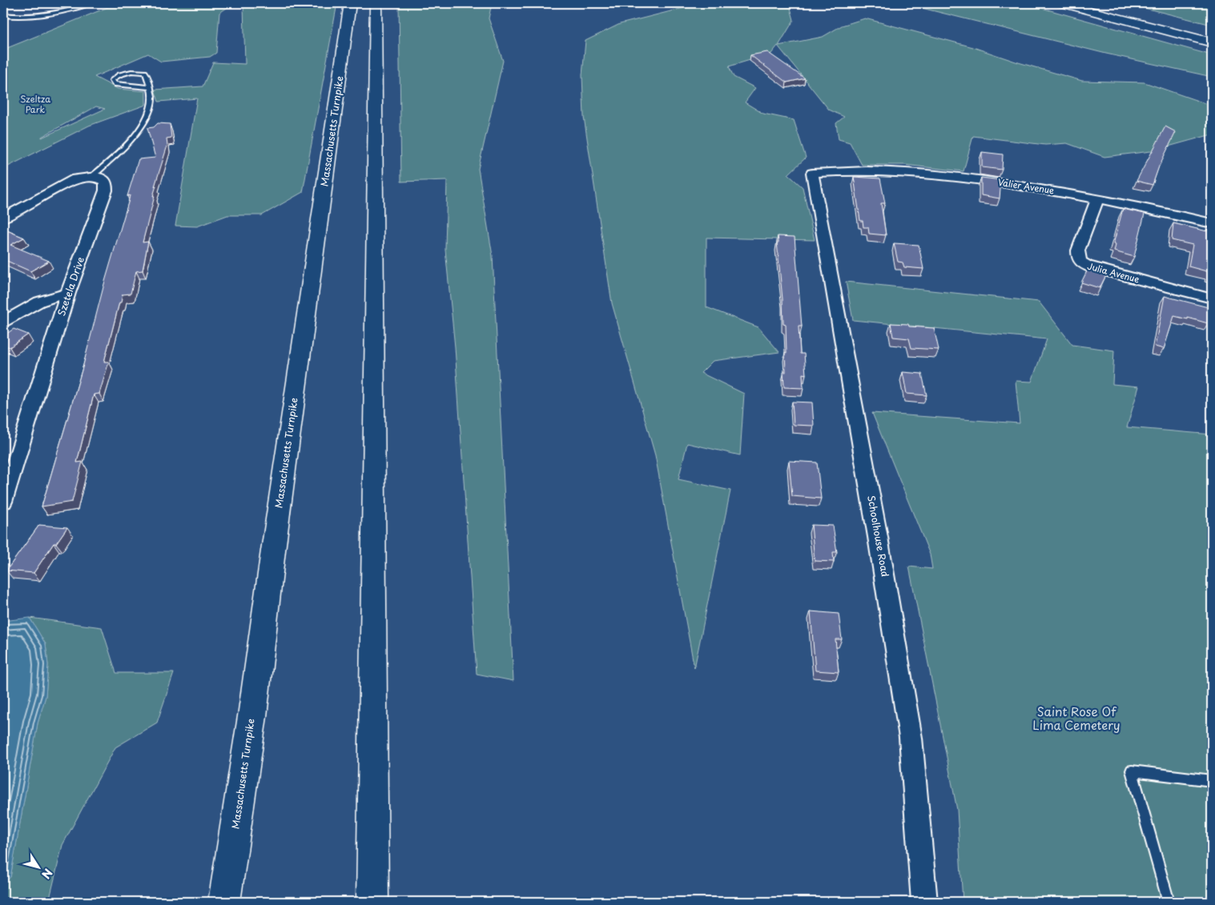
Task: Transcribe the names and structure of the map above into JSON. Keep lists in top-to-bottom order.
{
  "streets": {
    "highway": ["Massachusetts Turnpike"],
    "street": [
      "Valier Avenue",
      "Julia Avenue",
      "Szetela Drive",
      "Schoolhouse Road"
    ]
  },
  "crossings": [
    ["Valier Avenue", "Julia Avenue"],
    ["Valier Avenue", "Schoolhouse Road"]
  ],
  "parks": ["Szeltza Park", "Saint Rose Of Lima Cemetery"],
  "north": "bottom right"
}
